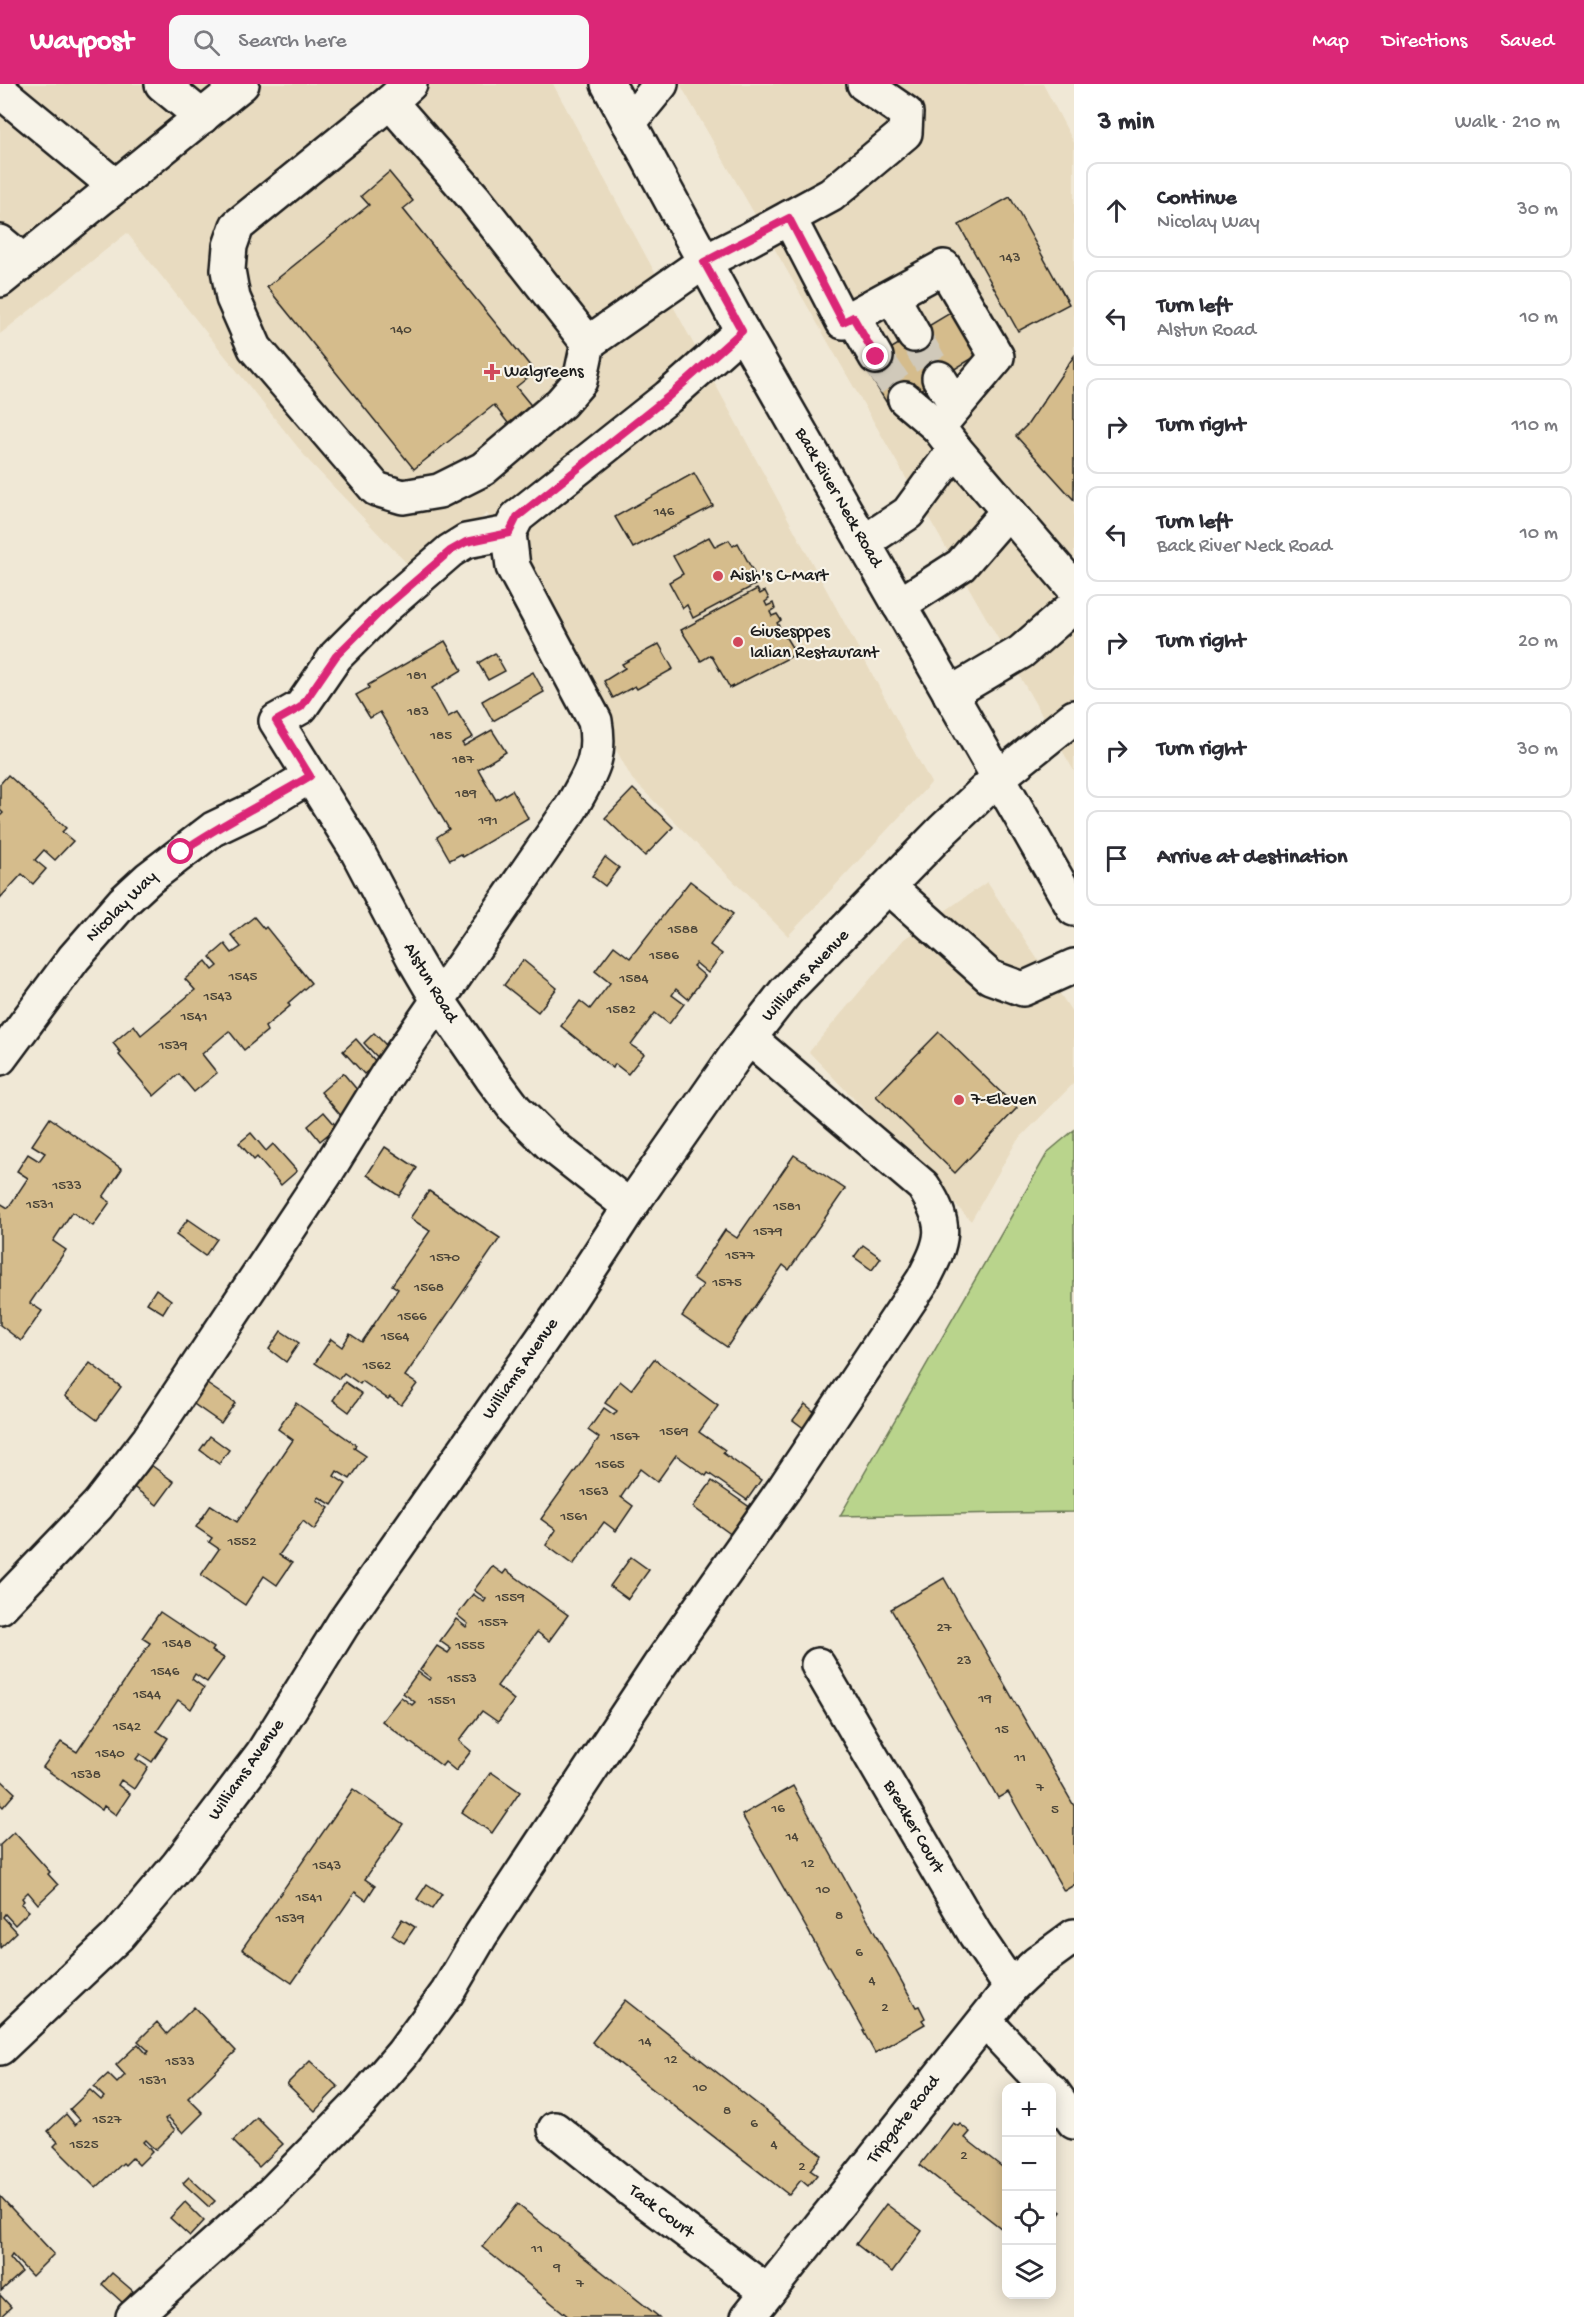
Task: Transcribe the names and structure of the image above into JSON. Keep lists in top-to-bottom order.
{
  "streets": {
    "street": [
      "Back River Neck Road",
      "Nicolay Way",
      "Williams Avenue",
      "Alstun Road",
      "Breaker Court",
      "Tripgate Road",
      "Tack Court"
    ]
  },
  "crossings": [
    ["Back River Neck Road", "Williams Avenue"],
    ["Nicolay Way", "Alstun Road"],
    ["Williams Avenue", "Alstun Road"],
    ["Breaker Court", "Tripgate Road"],
    ["Tripgate Road", "Tack Court"]
  ],
  "places": {
    "health": ["Walgreens"],
    "other": ["Aish's C-Mart", "Giusesppes Ialian Restaurant", "7-Eleven"]
  },
  "house_numbers": [
    "143",
    "140",
    "146",
    "181",
    "183",
    "185",
    "187",
    "189",
    "191",
    "1588",
    "1586",
    "1545",
    "1584",
    "1543",
    "1582",
    "1541",
    "1539",
    "1533",
    "1531",
    "1581",
    "1579",
    "1577",
    "1570",
    "1575",
    "1568",
    "1566",
    "1564",
    "1562",
    "1569",
    "1567",
    "1565",
    "1563",
    "1561",
    "1552",
    "1559",
    "1557",
    "27",
    "1548",
    "1555",
    "23",
    "1546",
    "1553",
    "1544",
    "19",
    "1551",
    "1542",
    "15",
    "1540",
    "11",
    "1538",
    "7",
    "16",
    "5",
    "14",
    "12",
    "1543",
    "10",
    "1541",
    "8",
    "1539",
    "6",
    "4",
    "2",
    "14",
    "12",
    "1533",
    "1531",
    "10",
    "8",
    "1527",
    "6",
    "1525",
    "4",
    "2",
    "2",
    "11",
    "9",
    "7"
  ],
  "page": {
    "header": "Waypost",
    "search": "Search here",
    "nav": ["Map", "Directions", "Saved"],
    "heading": ["3 min", "Walk · 210 m"],
    "list": [
      ["Continue", "Nicolay Way", "30 m"],
      ["Turn left", "Alstun Road", "10 m"],
      ["Turn right", "110 m"],
      ["Turn left", "Back River Neck Road", "10 m"],
      ["Turn right", "20 m"],
      ["Turn right", "30 m"],
      "Arrive at destination"
    ],
    "map_buttons": ["+", "−"]
  }
}
